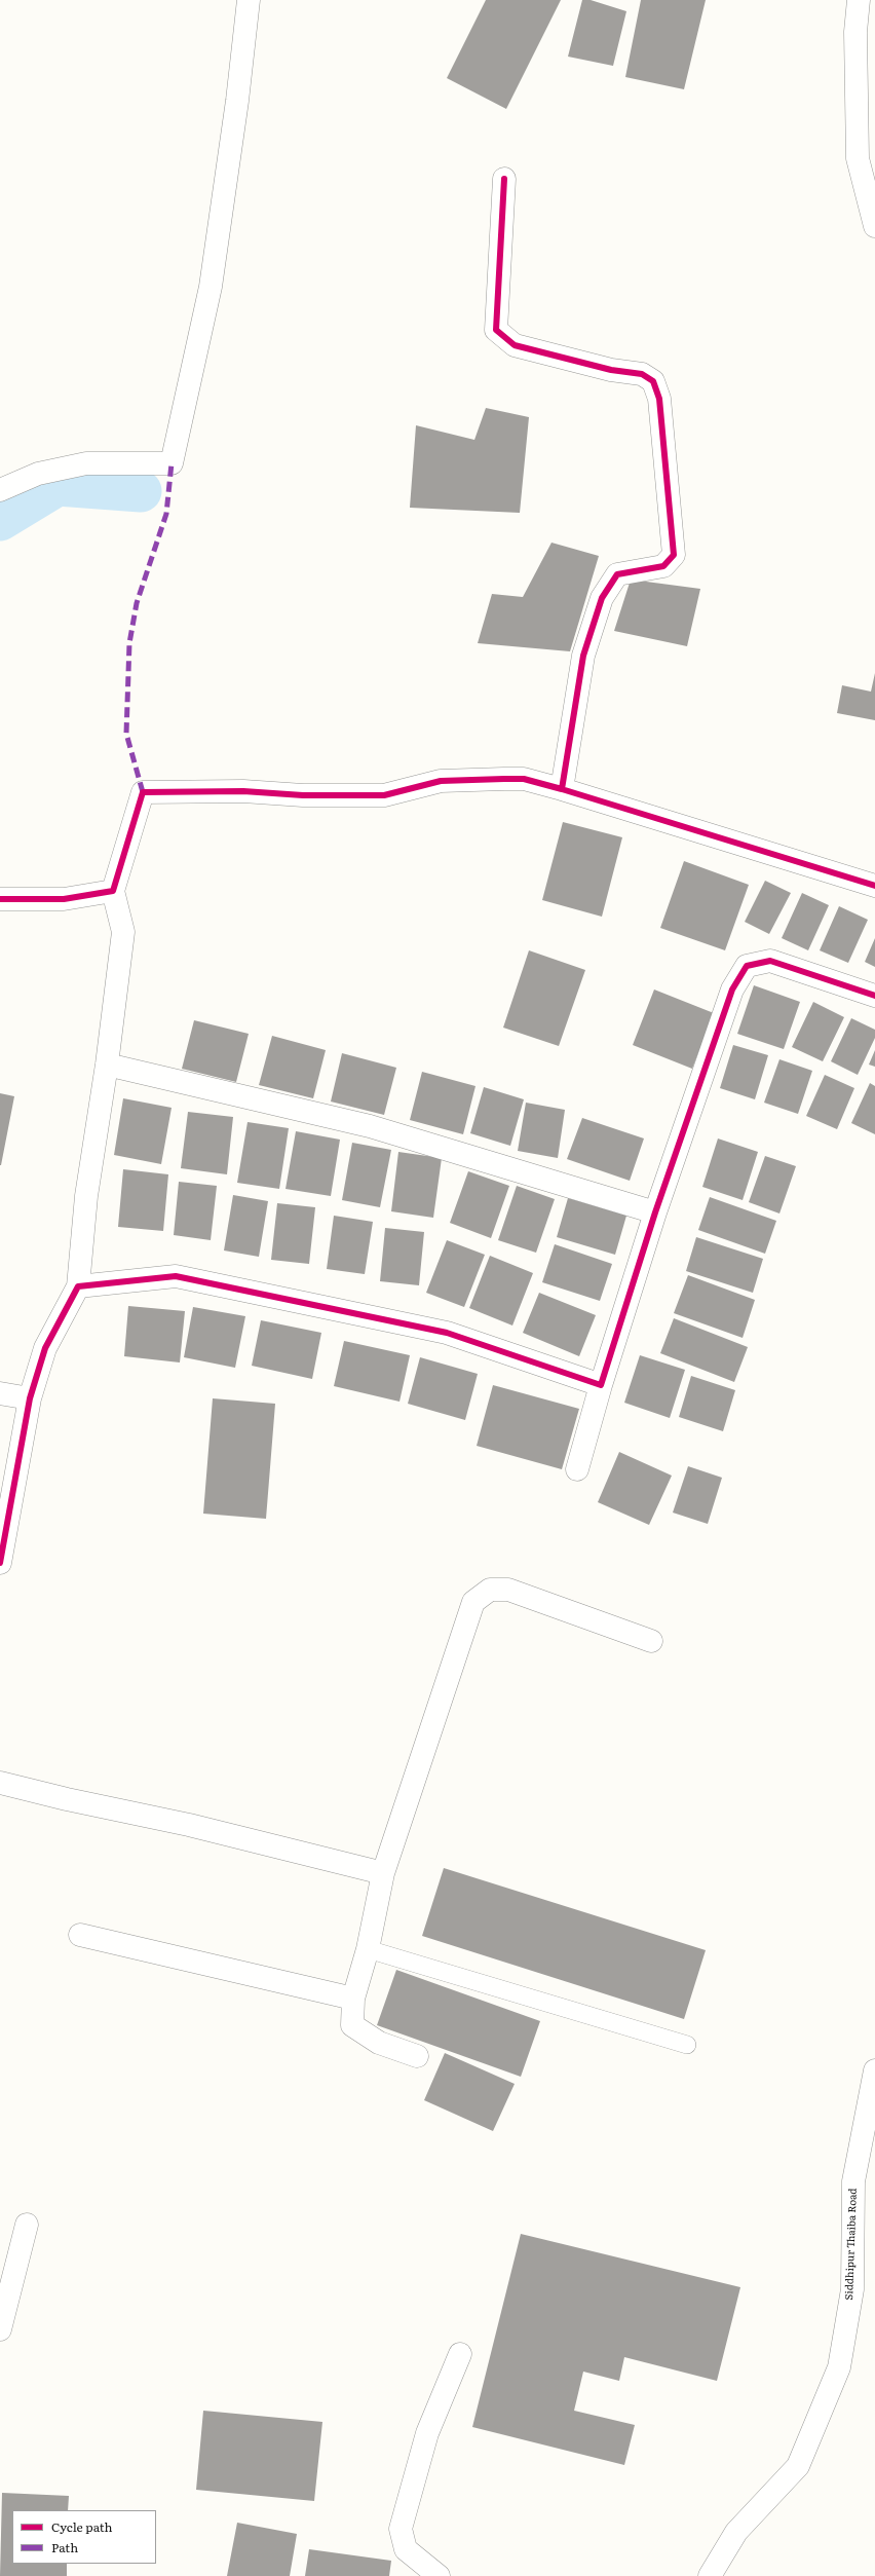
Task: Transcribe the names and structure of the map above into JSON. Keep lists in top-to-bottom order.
{
  "streets": {
    "street": ["Siddhipur Thaiba Road"]
  },
  "legend": ["Cycle path", "Path"]
}
